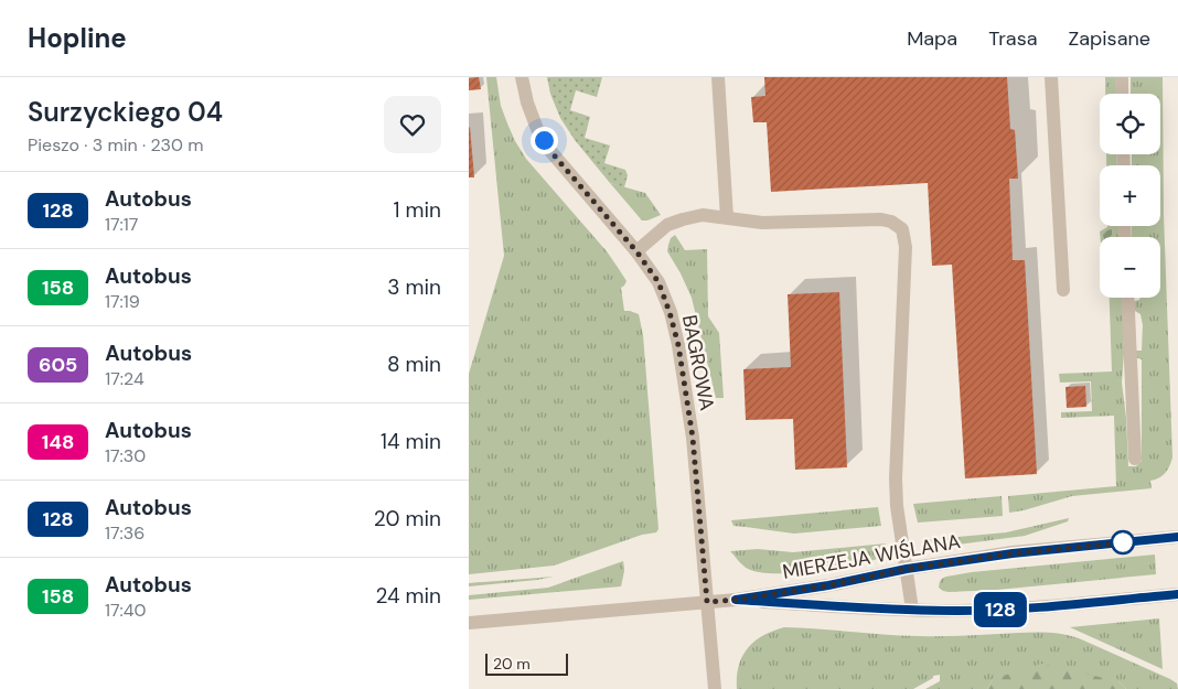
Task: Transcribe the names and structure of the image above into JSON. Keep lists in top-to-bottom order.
{
  "streets": {
    "street": ["BAGROWA", "MIERZEJA WIŚLANA"]
  },
  "crossings": [
    ["BAGROWA", "MIERZEJA WIŚLANA"]
  ],
  "lines": ["bus line 128"],
  "scale_bar": "20 m",
  "page": {
    "header": "Hopline",
    "nav": ["Mapa", "Trasa", "Zapisane"],
    "heading": ["Surzyckiego 04", "Pieszo · 3 min · 230 m"],
    "on_map": "128",
    "map_buttons": ["+", "−"],
    "list": [
      {
        "mark": "128",
        "name": "Autobus",
        "note": "17:17",
        "value": "1 min"
      },
      {
        "mark": "158",
        "name": "Autobus",
        "note": "17:19",
        "value": "3 min"
      },
      {
        "mark": "605",
        "name": "Autobus",
        "note": "17:24",
        "value": "8 min"
      },
      {
        "mark": "148",
        "name": "Autobus",
        "note": "17:30",
        "value": "14 min"
      },
      {
        "mark": "128",
        "name": "Autobus",
        "note": "17:36",
        "value": "20 min"
      },
      {
        "mark": "158",
        "name": "Autobus",
        "note": "17:40",
        "value": "24 min"
      }
    ],
    "scale": "20 m"
  }
}
